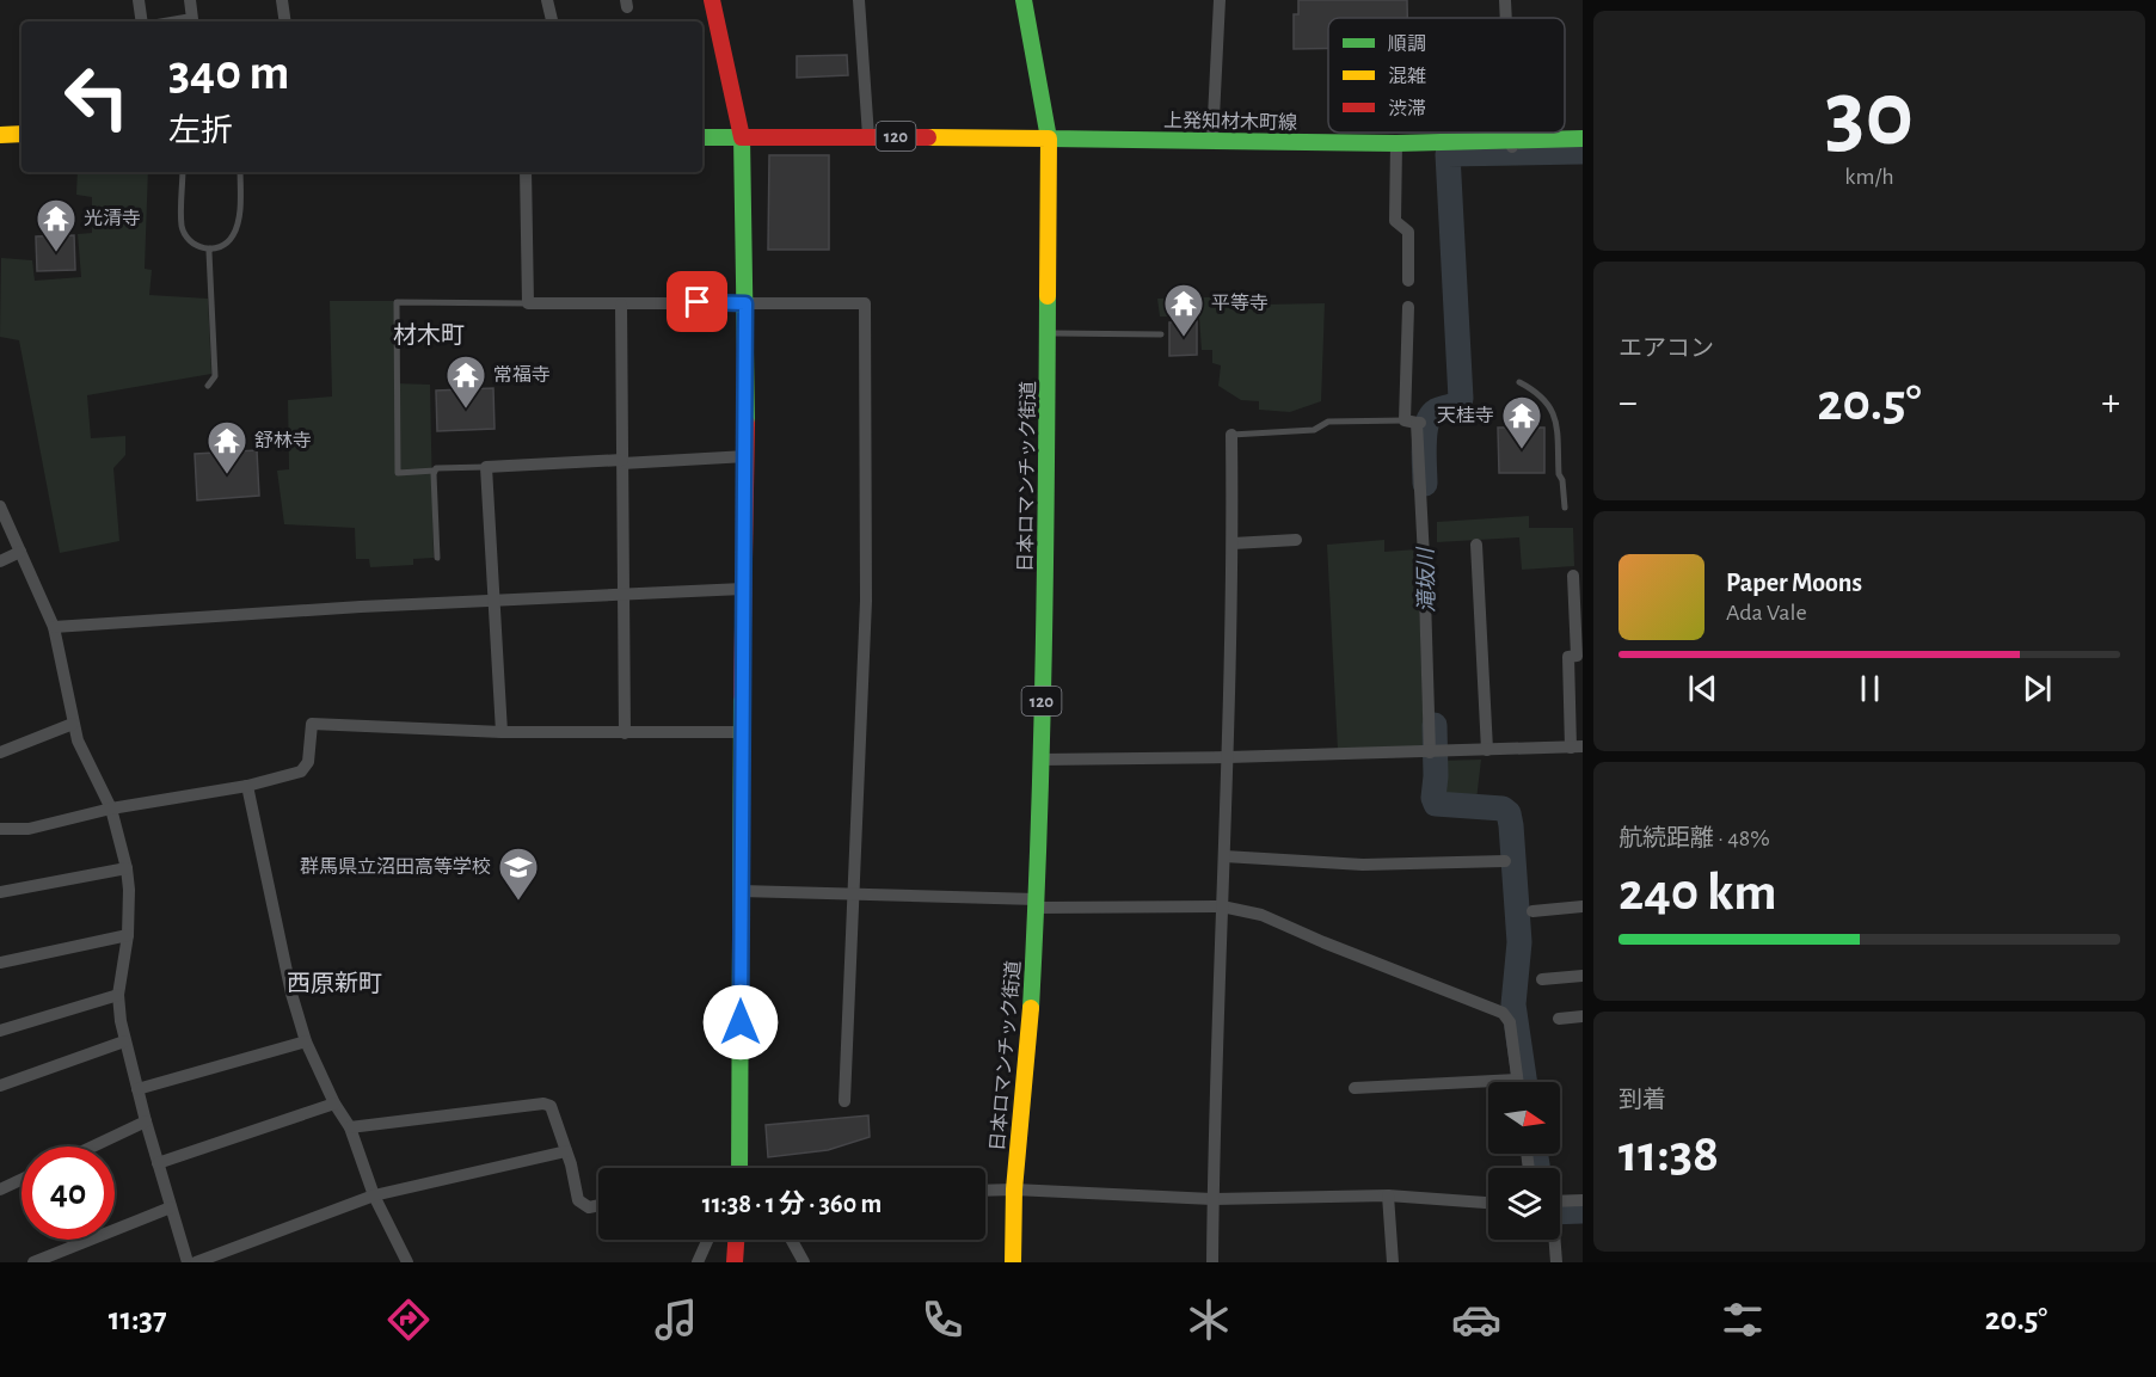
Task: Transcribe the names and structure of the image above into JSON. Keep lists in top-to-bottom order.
{
  "streets": {
    "main road": ["上発知材木町線", "120", "日本ロマンチック街道"]
  },
  "crossings": [
    ["上発知材木町線", "120"],
    ["上発知材木町線", "日本ロマンチック街道"],
    ["120", "日本ロマンチック街道"]
  ],
  "districts": ["材木町", "西原新町"],
  "water": ["滝坂川"],
  "places": {
    "temple": [
      "光清寺",
      "平等寺",
      "常福寺",
      "天桂寺",
      "舒林寺"
    ],
    "school or university": ["群馬県立沼田高等学校"]
  },
  "legend": ["順調", "混雑", "渋滞"],
  "north": "right",
  "page": {
    "tile": [
      ["30", "km/h"],
      "エアコン",
      ["航続距離 · 48%", "240 km"],
      ["到着", "11:38"]
    ],
    "turn": ["340 m", "左折"],
    "heat": ["−", "20.5°", "+"],
    "song": ["Paper Moons", "Ada Vale"],
    "limit": "40",
    "trip": "11:38 · 1 分 · 360 m",
    "tabs": ["11:37", "20.5°"]
  }
}
